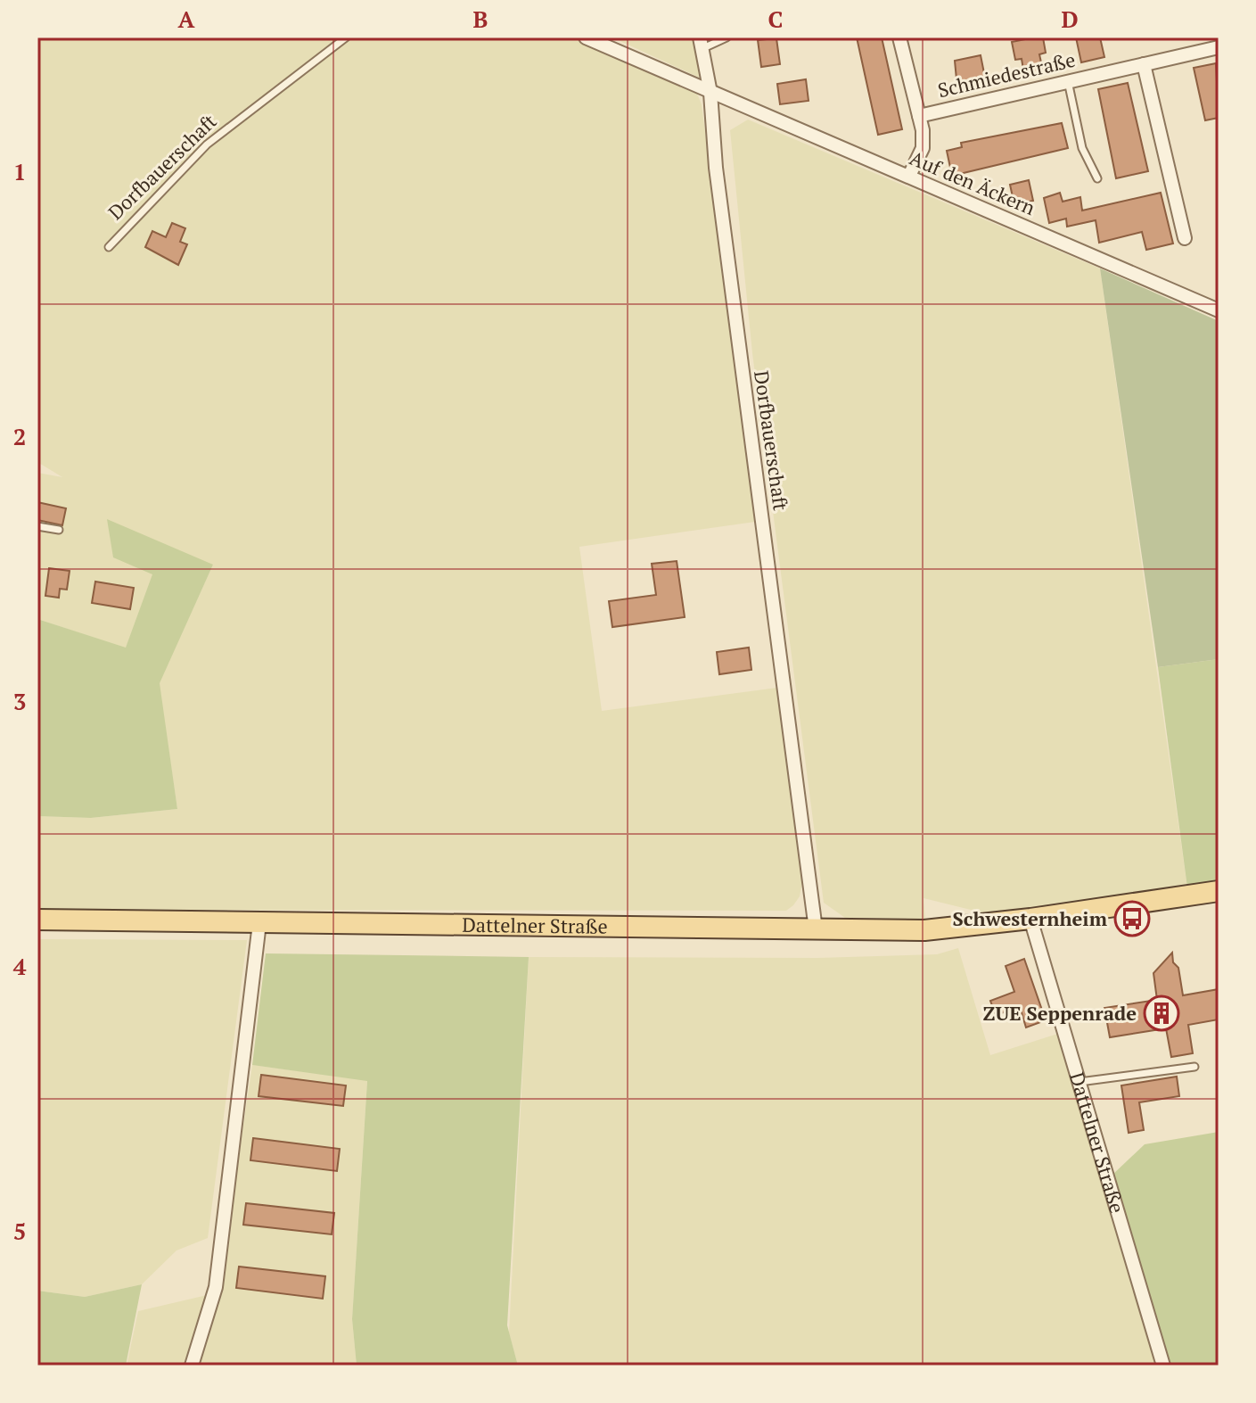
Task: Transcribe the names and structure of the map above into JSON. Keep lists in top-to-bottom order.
{
  "streets": {
    "main road": ["Dattelner Straße"],
    "street": ["Schmiedestraße", "Dorfbauerschaft", "Auf den Äckern"]
  },
  "crossings": [
    ["Dorfbauerschaft", "Auf den Äckern"],
    ["Dorfbauerschaft", "Dattelner Straße"]
  ],
  "places": {
    "bus stop": ["Schwesternheim"],
    "building": ["ZUE Seppenrade"]
  },
  "grid": {
    "columns": [
      "A",
      "B",
      "C",
      "D"
    ],
    "rows": [
      "1",
      "2",
      "3",
      "4",
      "5"
    ]
  }
}
